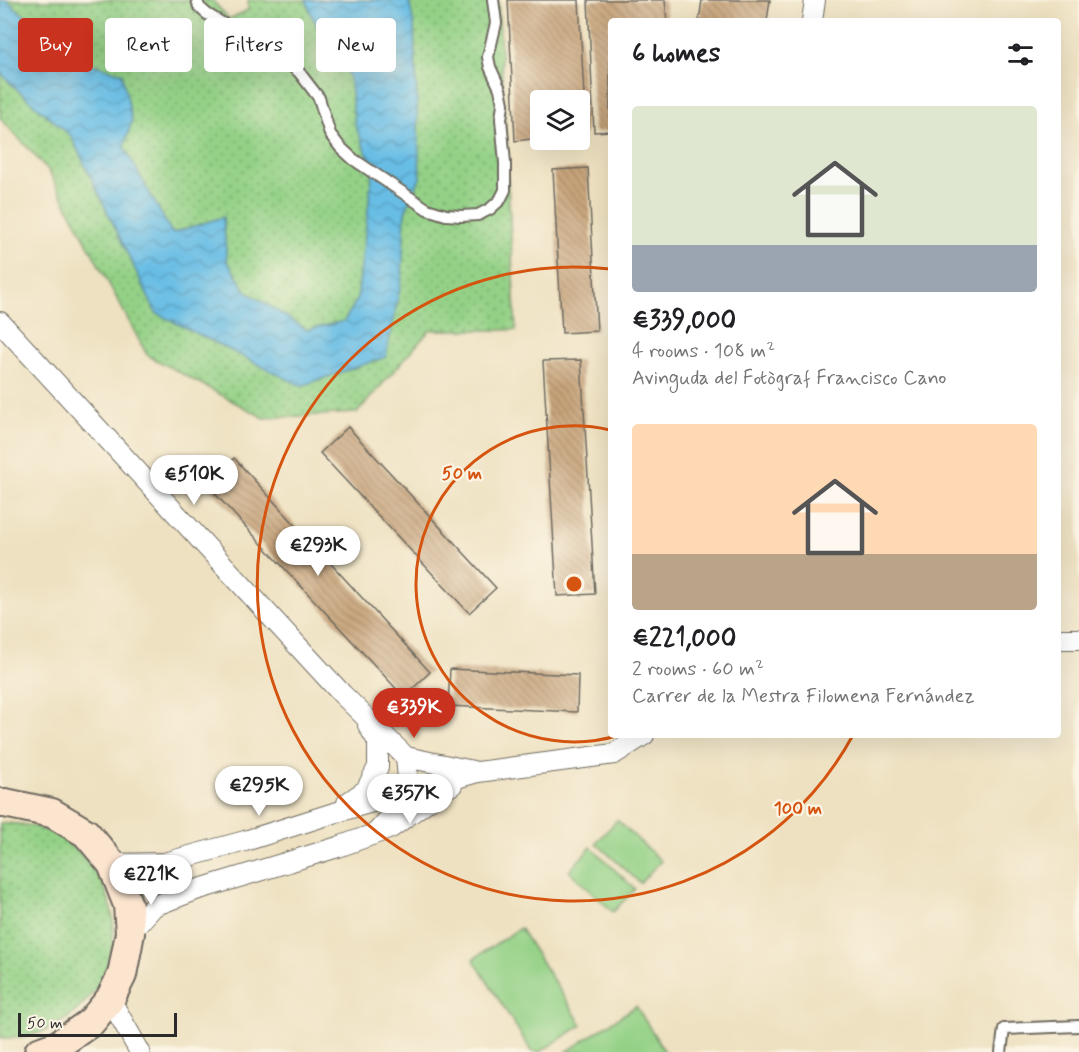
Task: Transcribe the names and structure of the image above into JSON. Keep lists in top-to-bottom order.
{
  "scale_bar": "50 m",
  "page": {
    "chip": [
      "Buy",
      "Rent",
      "Filters",
      "New"
    ],
    "heading": "6 homes",
    "list": [
      {
        "name": "€339,000",
        "note": "4 rooms · 108 m² · Avinguda del Fotògraf Francisco Cano"
      },
      {
        "name": "€221,000",
        "note": "2 rooms · 60 m² · Carrer de la Mestra Filomena Fernández"
      }
    ],
    "price": [
      "€510K",
      "€293K",
      "€339K",
      "€295K",
      "€357K",
      "€221K"
    ],
    "scale": "50 m"
  },
  "rings": ["50 m", "100 m"]
}
